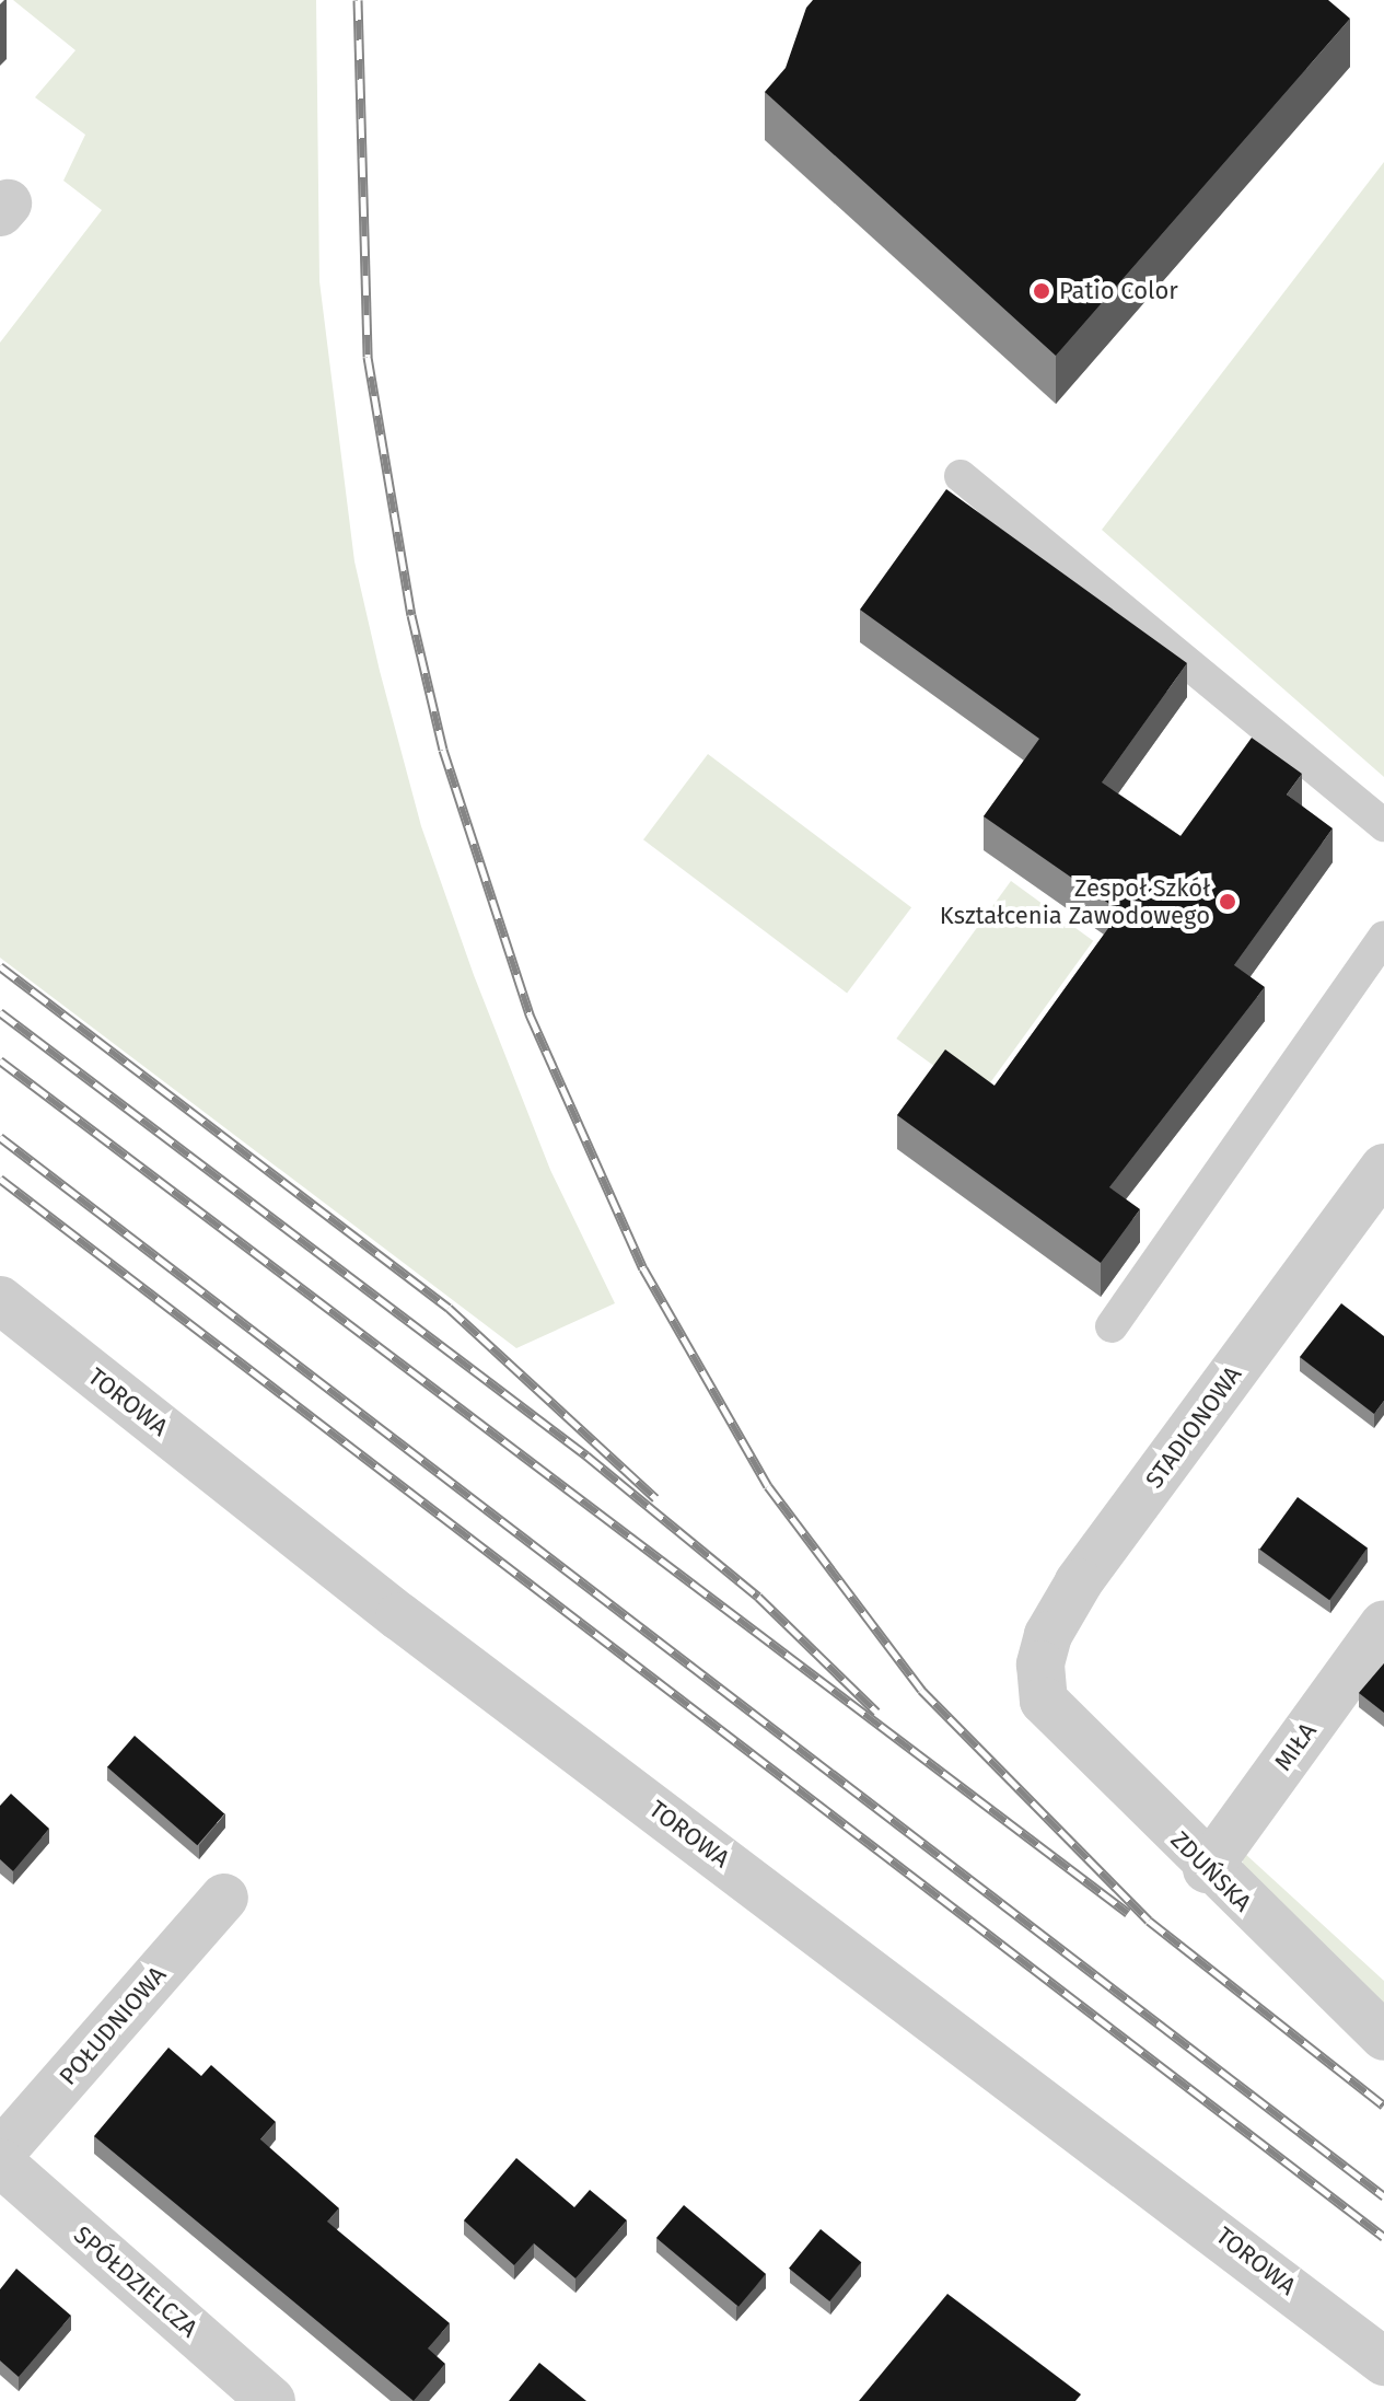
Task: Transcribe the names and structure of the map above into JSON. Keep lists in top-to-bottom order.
{
  "streets": {
    "street": [
      "TOROWA",
      "STADIONOWA",
      "MIŁA",
      "ZDUŃSKA",
      "POŁUDNIOWA",
      "SPÓŁDZIELCZA"
    ]
  },
  "crossings": [
    ["STADIONOWA", "ZDUŃSKA"],
    ["MIŁA", "ZDUŃSKA"]
  ],
  "places": ["Patio Color", "Zespoł Szkół Kształcenia Zawodowego"]
}
